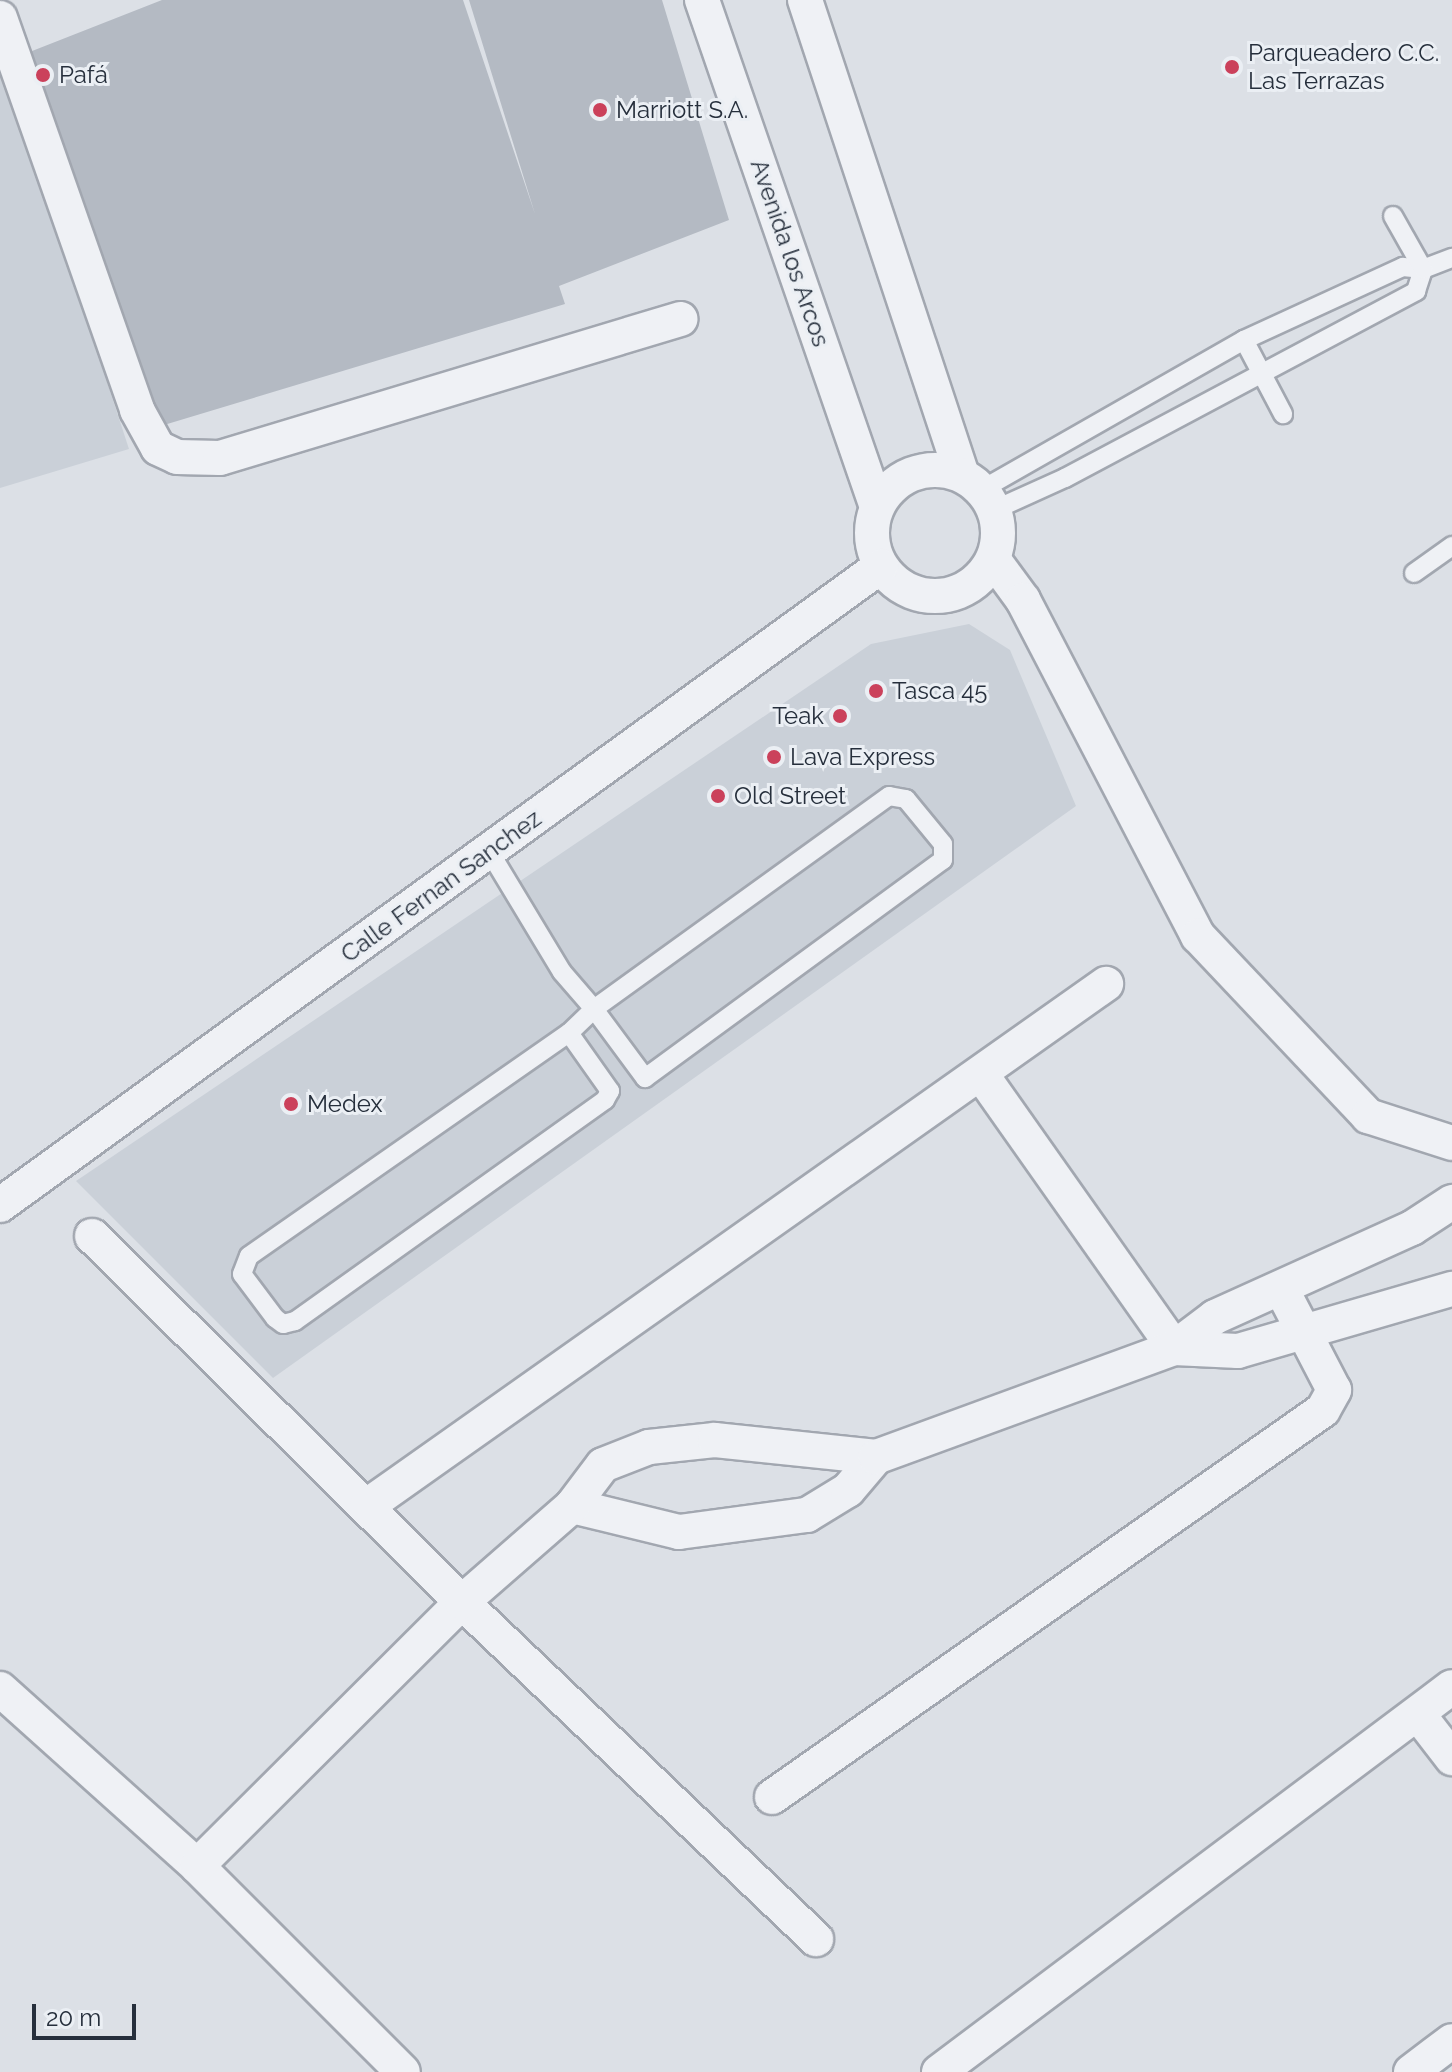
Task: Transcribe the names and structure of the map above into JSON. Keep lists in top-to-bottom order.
{
  "streets": {
    "street": ["Avenida los Arcos", "Calle Fernan Sanchez"]
  },
  "crossings": [
    ["Avenida los Arcos", "Calle Fernan Sanchez"]
  ],
  "places": [
    "Parqueadero C.C. Las Terrazas",
    "Pafá",
    "Marriott S.A.",
    "Tasca 45",
    "Teak",
    "Lava Express",
    "Old Street",
    "Medex"
  ],
  "scale_bar": "20 m"
}
